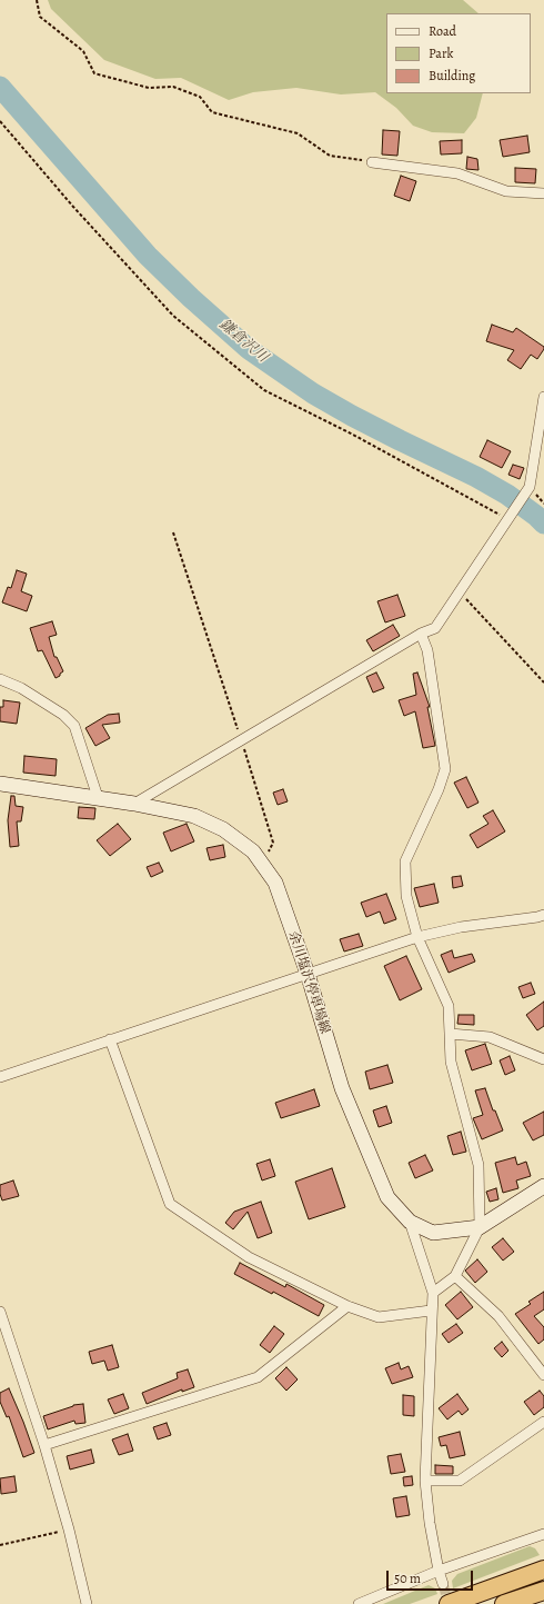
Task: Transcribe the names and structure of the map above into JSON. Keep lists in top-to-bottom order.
{
  "streets": {
    "main road": ["余川塩沢停車場線"]
  },
  "water": ["鎌倉沢川"],
  "legend": ["Road", "Park", "Building"],
  "scale_bar": "50 m"
}
